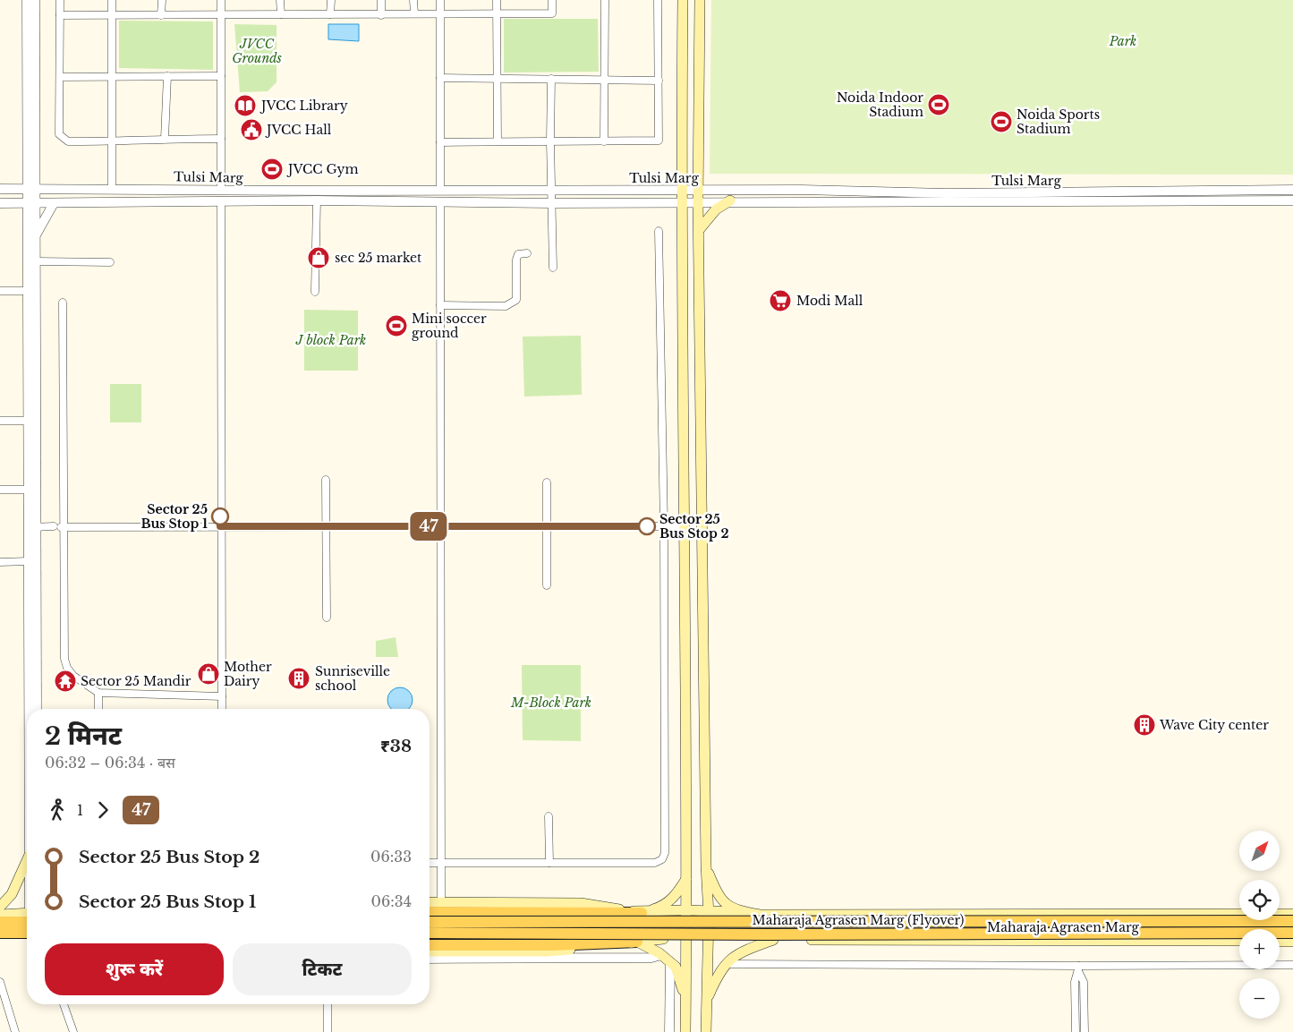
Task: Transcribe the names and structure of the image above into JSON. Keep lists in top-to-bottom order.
{
  "streets": {
    "main road": ["Maharaja Agrasen Marg (Flyover)", "Maharaja Agrasen Marg"],
    "street": ["Tulsi Marg"]
  },
  "parks": [
    "Park",
    "JVCC Grounds",
    "J block Park",
    "M-Block Park"
  ],
  "places": {
    "sports": [
      "Noida Indoor Stadium",
      "Noida Sports Stadium",
      "JVCC Gym",
      "Mini soccer ground"
    ],
    "library": ["JVCC Library"],
    "public building": ["JVCC Hall"],
    "shop": ["sec 25 market", "Mother Dairy"],
    "supermarket": ["Modi Mall"],
    "other": ["Sector 25 Bus Stop 1", "Sector 25 Bus Stop 2"],
    "building": ["Sunriseville school", "Wave City center"],
    "temple": ["Sector 25 Mandir"]
  },
  "lines": ["bus line 47"],
  "north": "top right",
  "page": {
    "on_map": "47",
    "heading": ["2 मिनट", "06:32 – 06:34 · बस", "₹38"],
    "legs": ["1", "47"],
    "map_buttons": ["+", "−"],
    "list": [
      {
        "name": "Sector 25 Bus Stop 2",
        "value": "06:33"
      },
      {
        "name": "Sector 25 Bus Stop 1",
        "value": "06:34"
      }
    ],
    "buttons": ["शुरू करें", "टिकट"]
  }
}
